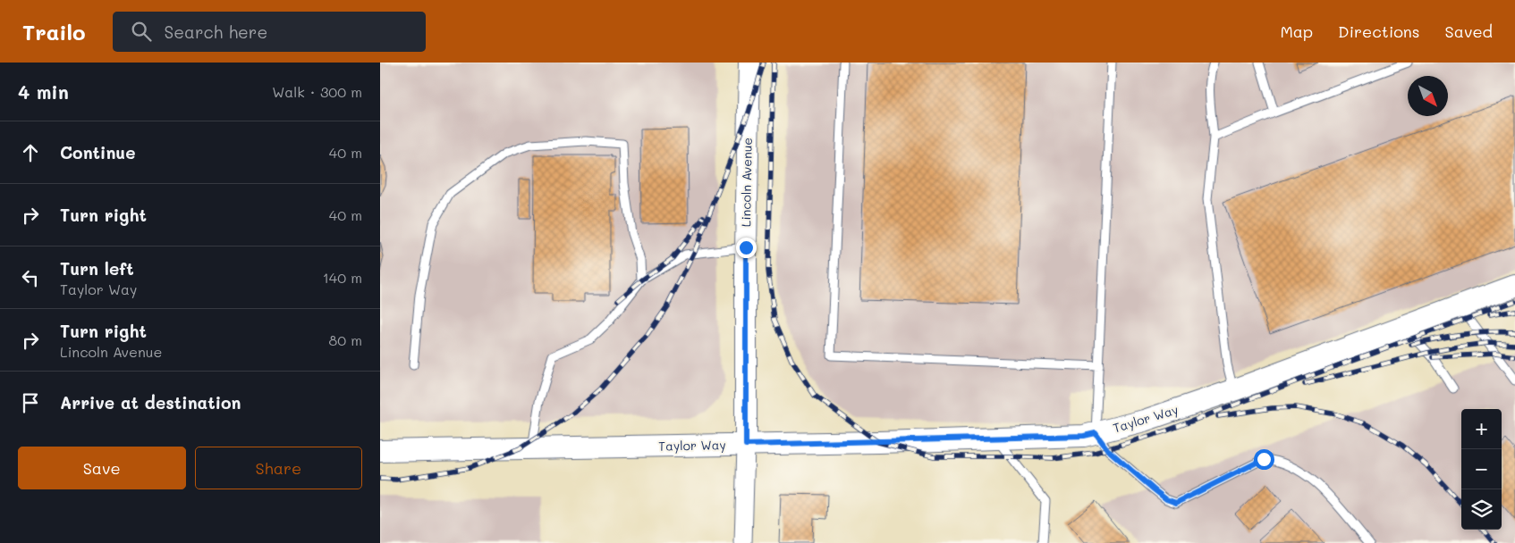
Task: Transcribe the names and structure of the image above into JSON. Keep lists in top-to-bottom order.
{
  "streets": {
    "street": ["Lincoln Avenue", "Taylor Way"]
  },
  "crossings": [
    ["Lincoln Avenue", "Taylor Way"]
  ],
  "north": "bottom right",
  "page": {
    "header": "Trailo",
    "search": "Search here",
    "nav": ["Map", "Directions", "Saved"],
    "heading": ["4 min", "Walk · 300 m"],
    "list": [
      ["Continue", "40 m"],
      ["Turn right", "40 m"],
      ["Turn left", "Taylor Way", "140 m"],
      ["Turn right", "Lincoln Avenue", "80 m"],
      "Arrive at destination"
    ],
    "map_buttons": ["+", "−"],
    "buttons": ["Save", "Share"]
  }
}
